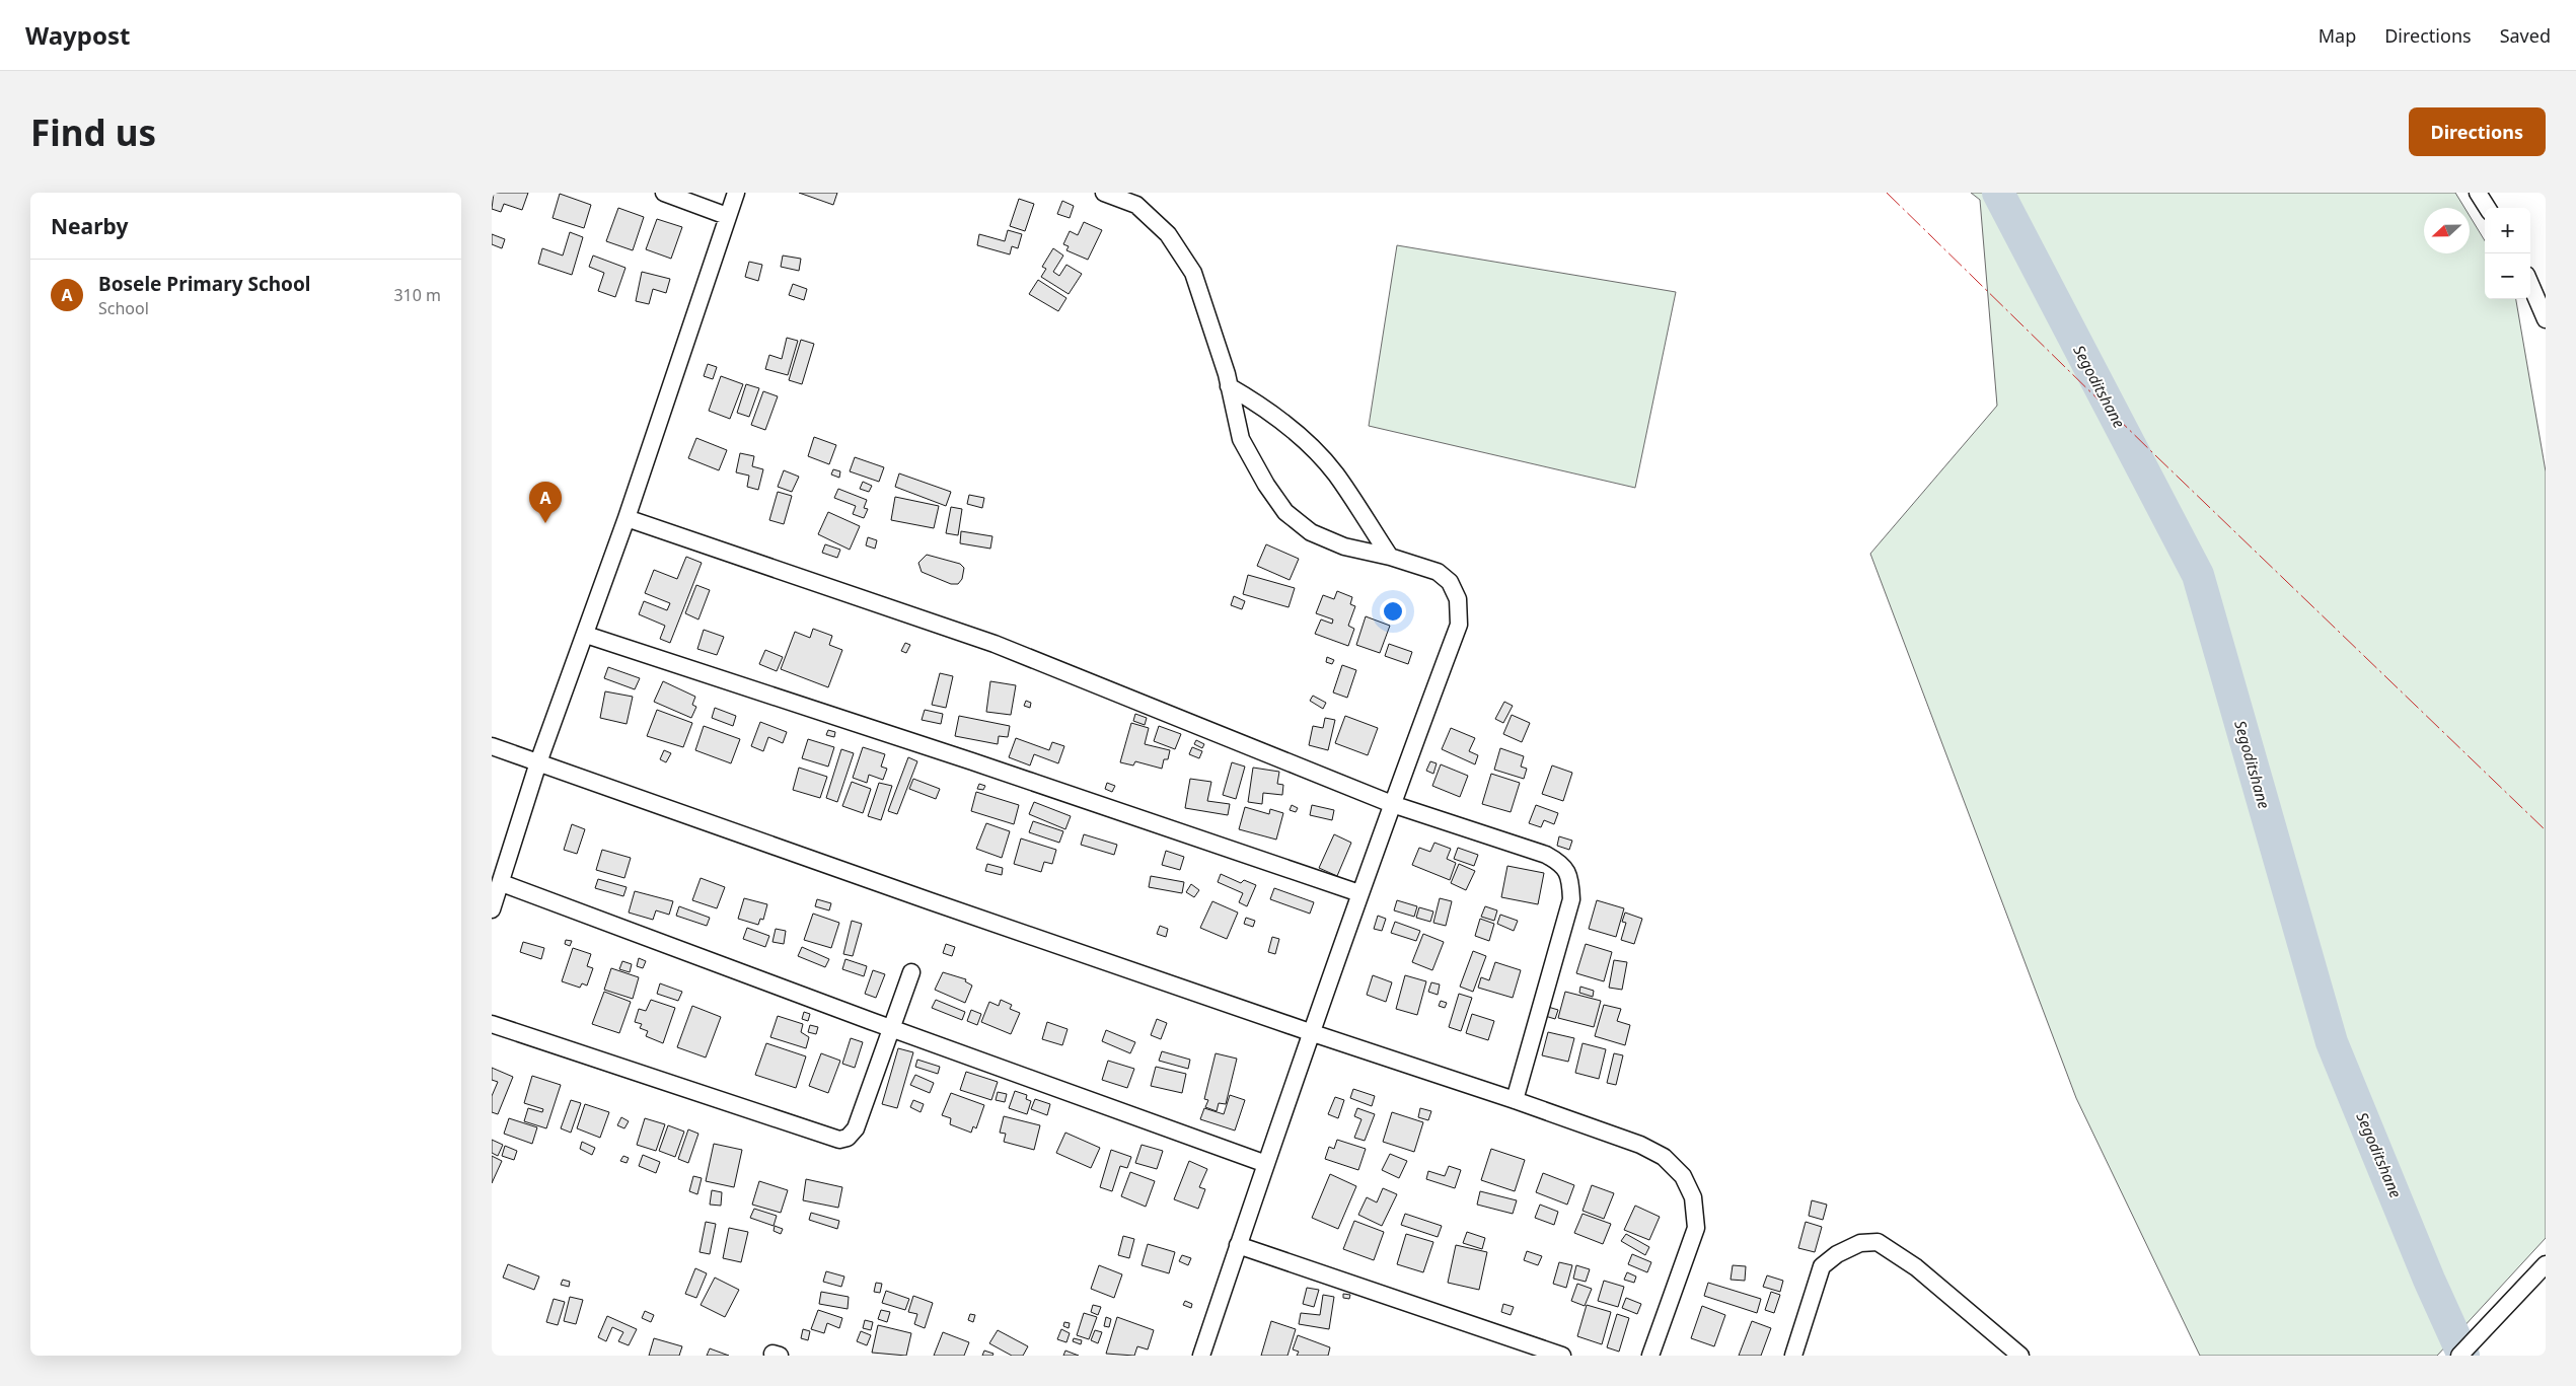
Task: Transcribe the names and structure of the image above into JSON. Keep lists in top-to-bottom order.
{
  "water": ["Segoditshane"],
  "north": "left",
  "page": {
    "header": "Waypost",
    "nav": ["Map", "Directions", "Saved"],
    "buttons": "Directions",
    "title": "Find us",
    "heading": "Nearby",
    "map_buttons": ["+", "−"],
    "list": [
      {
        "mark": "A",
        "name": "Bosele Primary School",
        "note": "School",
        "value": "310 m"
      }
    ],
    "pins": "A"
  }
}
